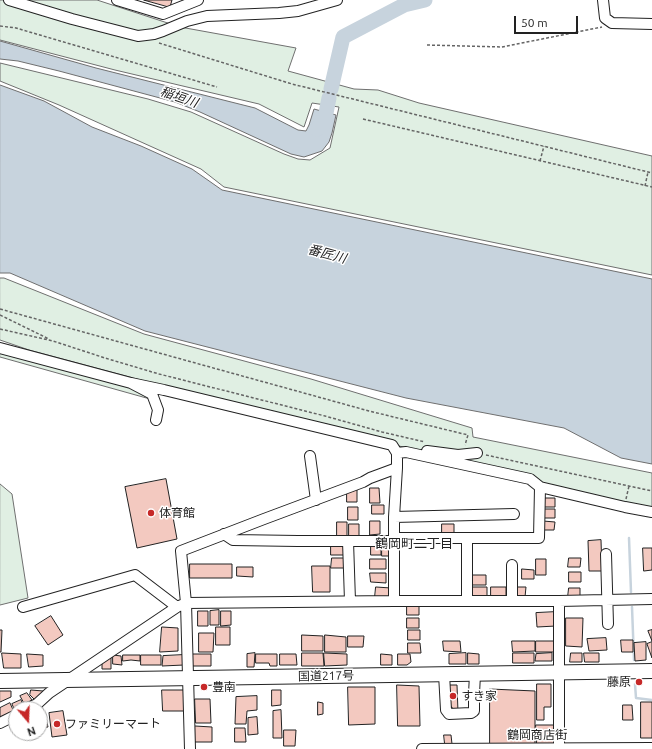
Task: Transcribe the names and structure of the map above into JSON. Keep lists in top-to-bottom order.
{
  "streets": {
    "highway": ["国道217号"],
    "street": ["鶴岡商店街"]
  },
  "districts": ["鶴岡町二丁目"],
  "water": ["稲垣川", "番匠川"],
  "places": [
    "体育館",
    "藤原",
    "豊南",
    "すき家",
    "ファミリーマート"
  ],
  "scale_bar": "50 m",
  "north": "bottom"
}
